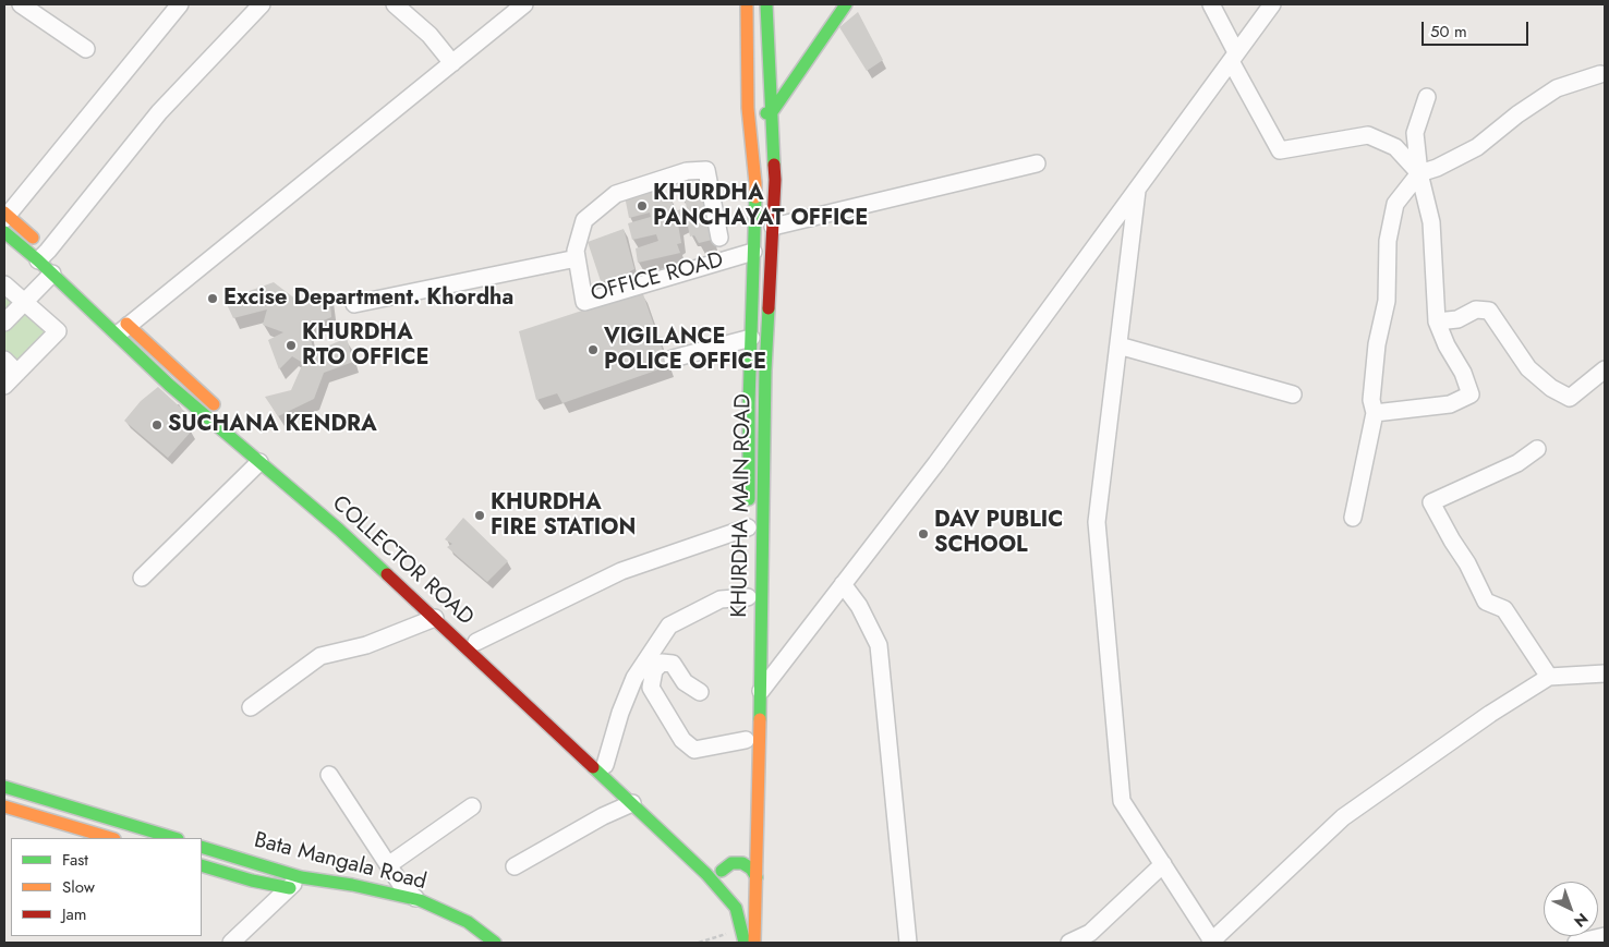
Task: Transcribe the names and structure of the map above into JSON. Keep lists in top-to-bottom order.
{
  "streets": {
    "main road": ["KHURDHA MAIN ROAD", "COLLECTOR ROAD", "Bata Mangala Road"],
    "street": ["OFFICE ROAD"]
  },
  "crossings": [
    ["OFFICE ROAD", "KHURDHA MAIN ROAD"],
    ["KHURDHA MAIN ROAD", "COLLECTOR ROAD"]
  ],
  "places": [
    "KHURDHA PANCHAYAT OFFICE",
    "Excise Department. Khordha",
    "KHURDHA RTO OFFICE",
    "VIGILANCE POLICE OFFICE",
    "SUCHANA KENDRA",
    "KHURDHA FIRE STATION",
    "DAV PUBLIC SCHOOL"
  ],
  "legend": ["Fast", "Slow", "Jam"],
  "scale_bar": "50 m",
  "north": "bottom right"
}
